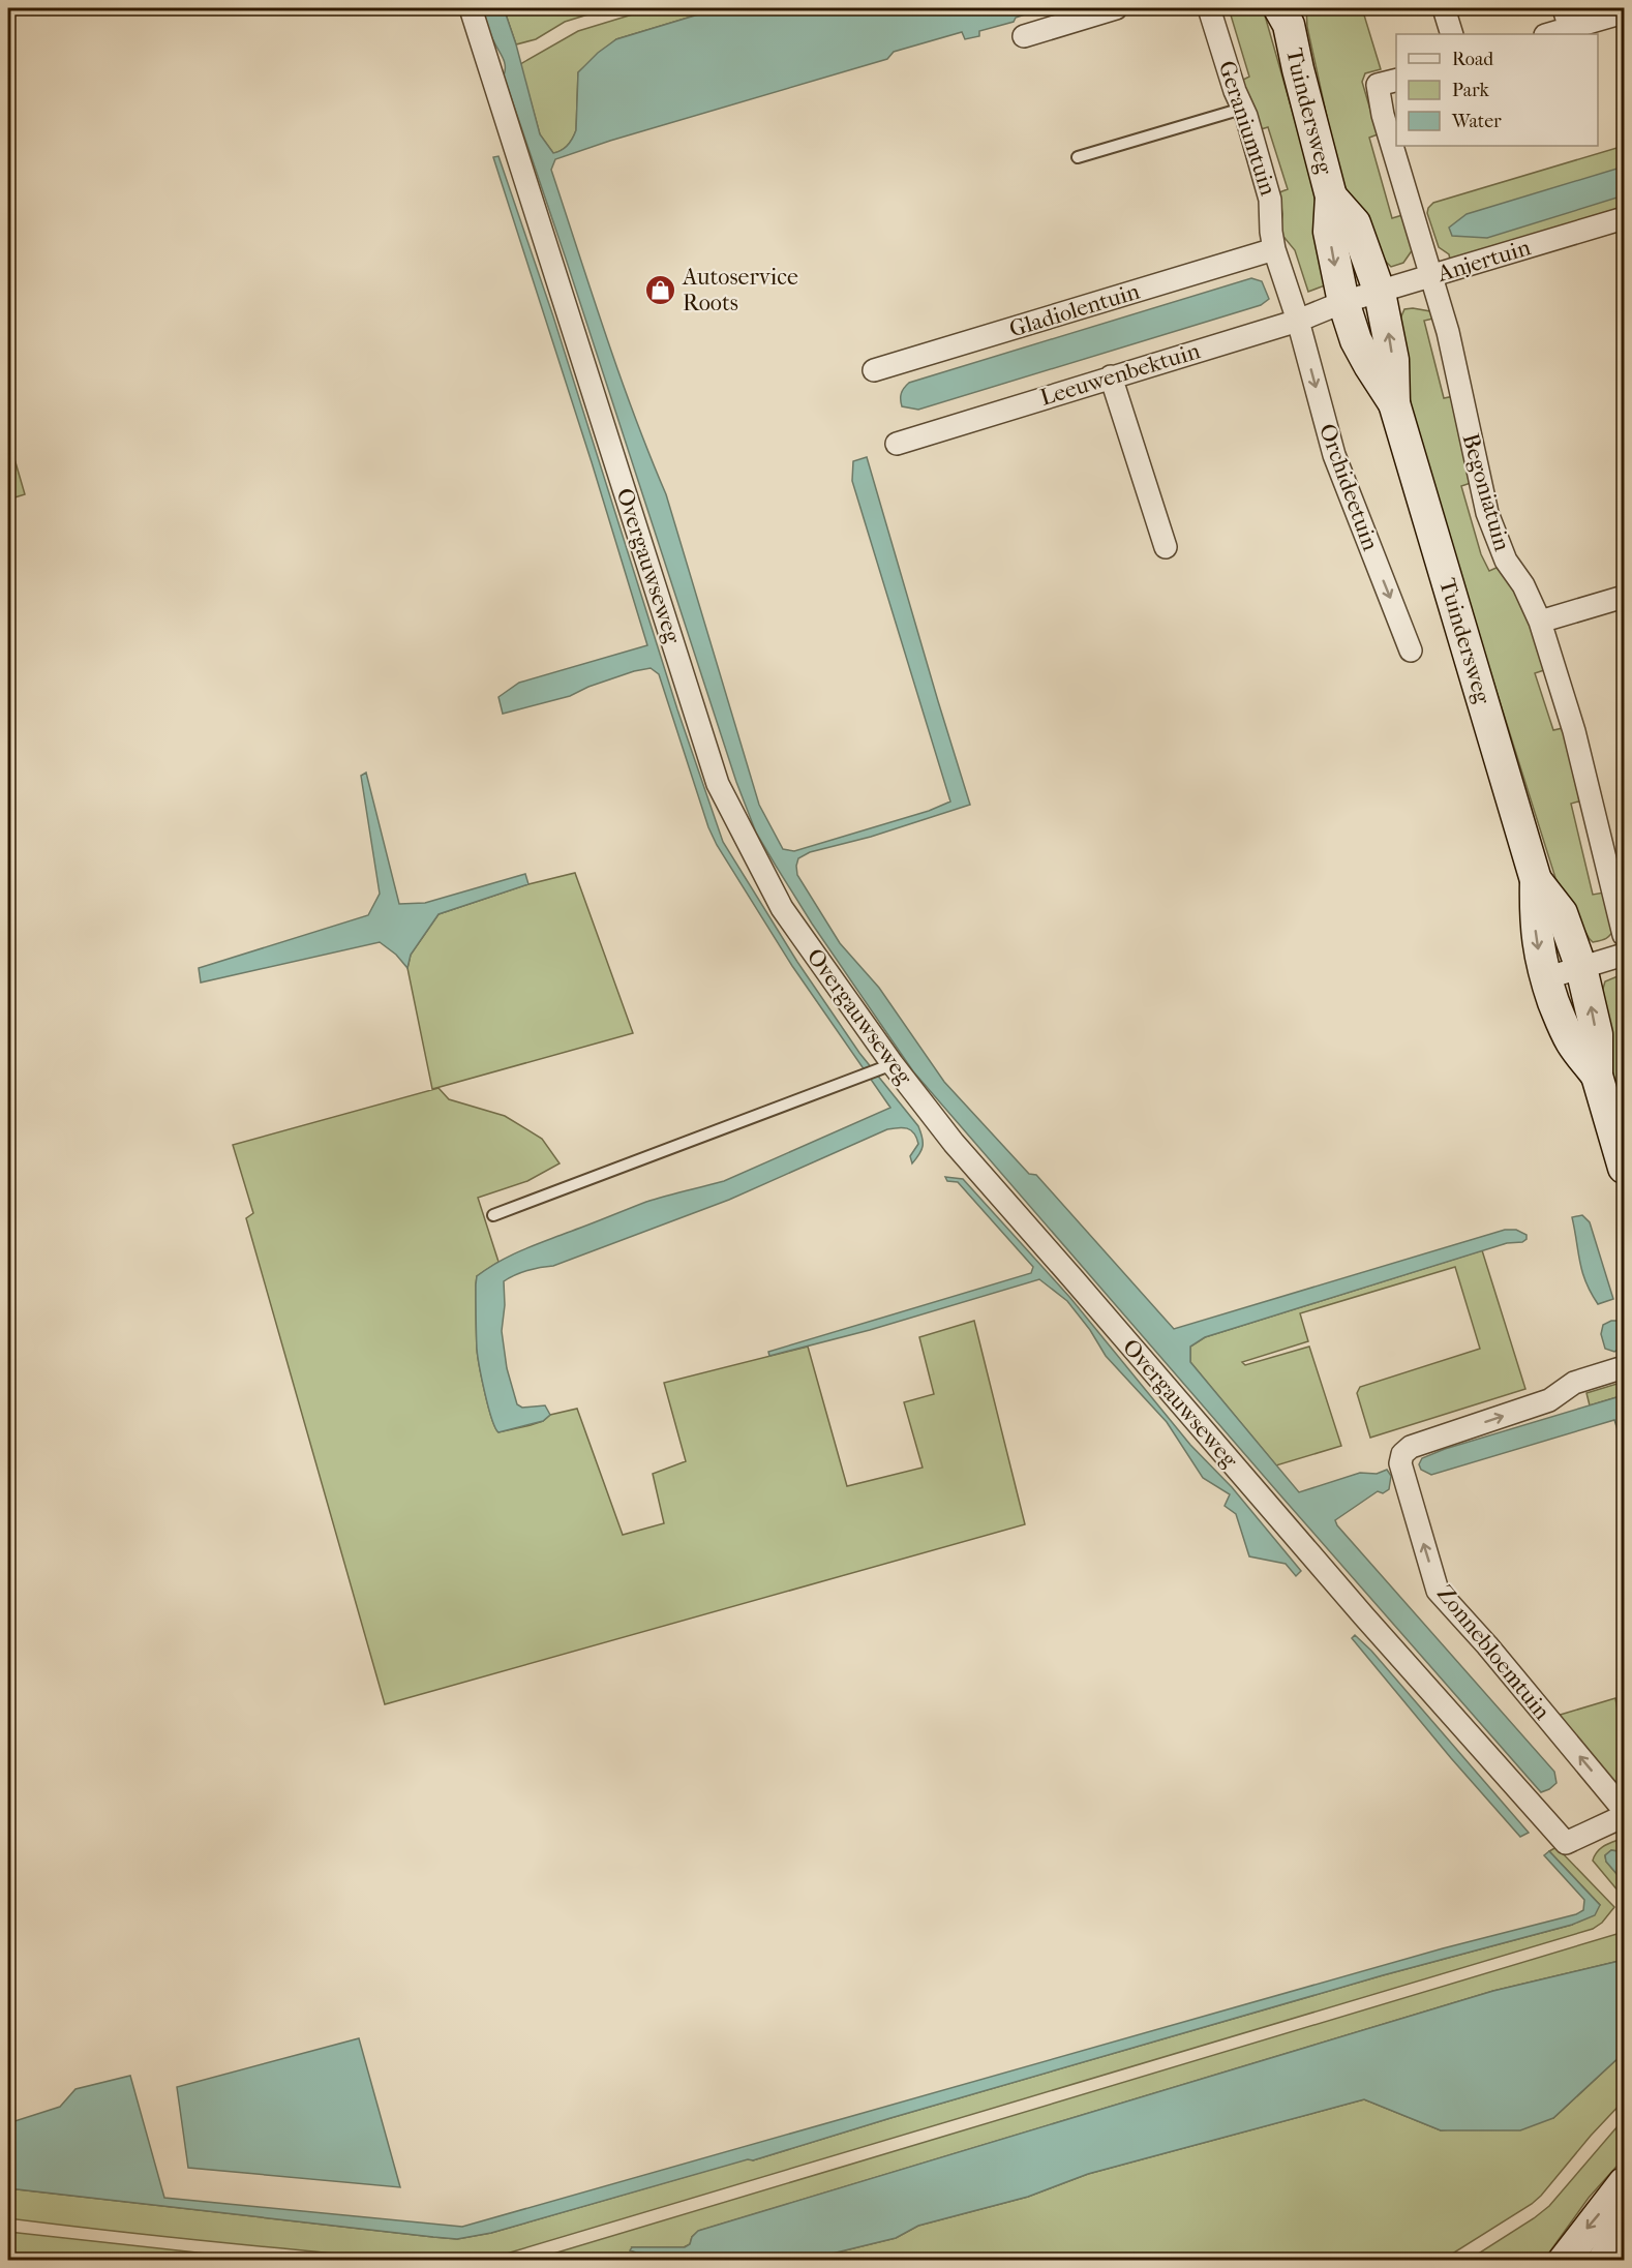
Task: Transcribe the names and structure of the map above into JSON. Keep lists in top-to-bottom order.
{
  "streets": {
    "main road": ["Tuindersweg"],
    "street": [
      "Geraniumtuin",
      "Anjertuin",
      "Gladiolentuin",
      "Leeuwenbektuin",
      "Orchideetuin",
      "Begoniatuin",
      "Overgauwseweg",
      "Zonnebloemtuin"
    ]
  },
  "crossings": [
    ["Tuindersweg", "Anjertuin"],
    ["Tuindersweg", "Leeuwenbektuin"],
    ["Geraniumtuin", "Gladiolentuin"],
    ["Geraniumtuin", "Leeuwenbektuin"],
    ["Geraniumtuin", "Orchideetuin"],
    ["Anjertuin", "Leeuwenbektuin"],
    ["Anjertuin", "Begoniatuin"],
    ["Leeuwenbektuin", "Orchideetuin"]
  ],
  "places": {
    "shop": ["Autoservice Roots"]
  },
  "legend": ["Road", "Park", "Water"]
}
